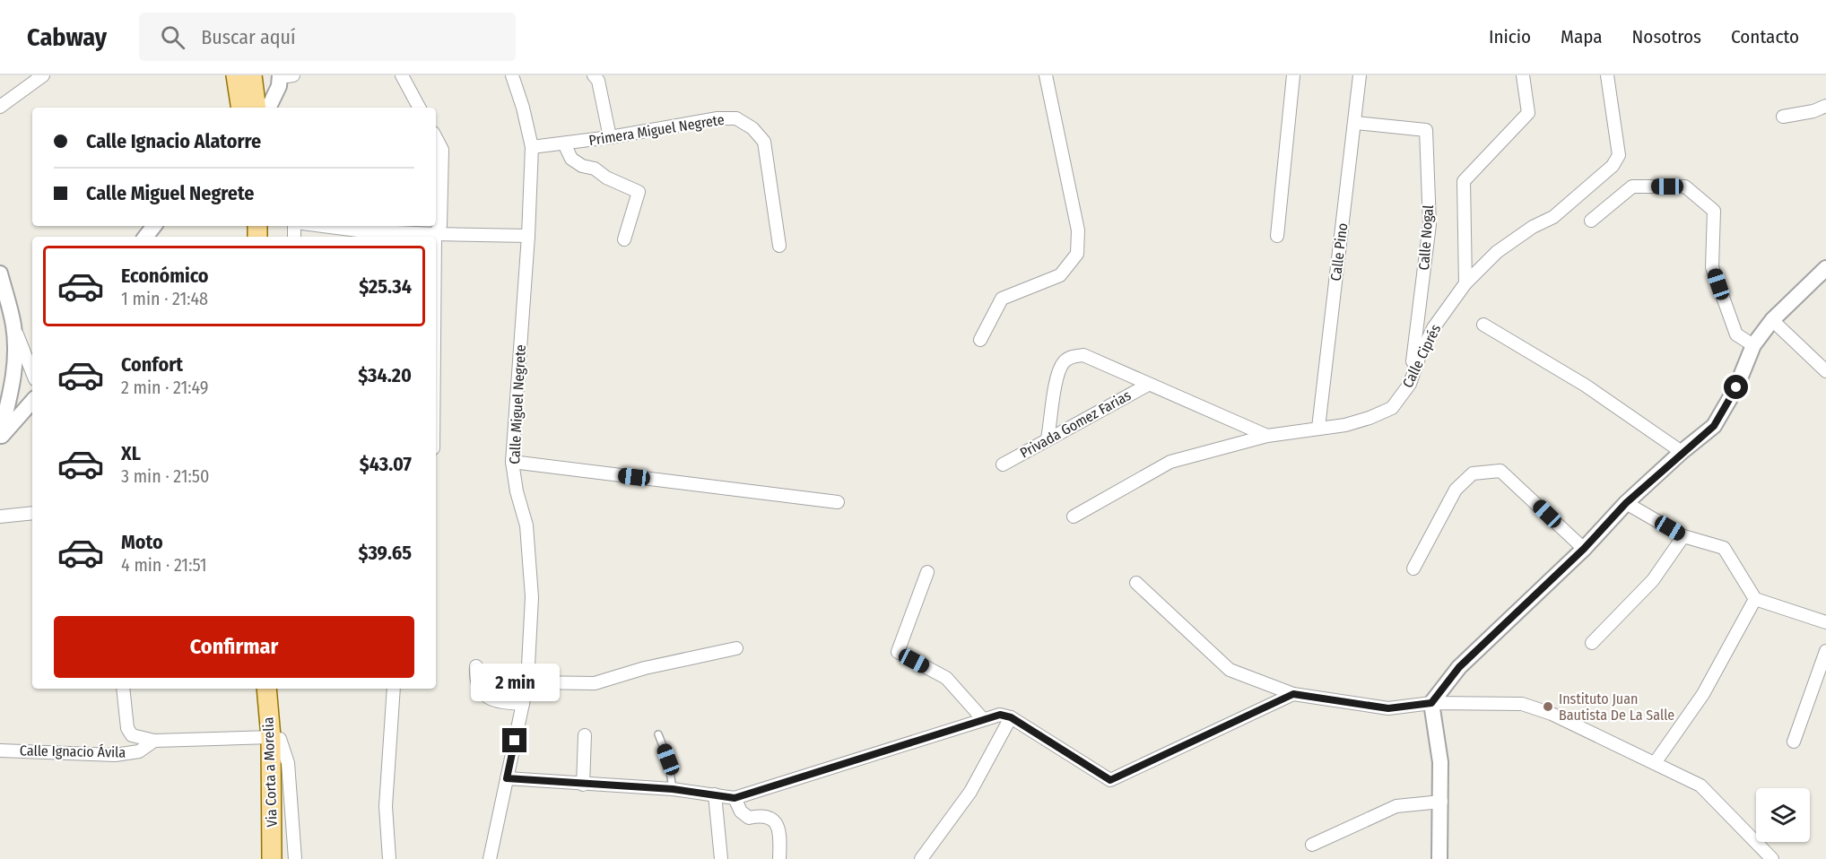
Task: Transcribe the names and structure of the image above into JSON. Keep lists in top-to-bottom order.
{
  "streets": {
    "main road": ["Via Corta a Morelia"],
    "street": [
      "Primera Miguel Negrete",
      "Calle Nogal",
      "Calle Pino",
      "Calle Ciprés",
      "Calle Miguel Negrete",
      "Privada Gomez Farias",
      "Calle Ignacio Ávila"
    ]
  },
  "crossings": [
    ["Primera Miguel Negrete", "Calle Miguel Negrete"],
    ["Calle Nogal", "Calle Pino"],
    ["Calle Nogal", "Calle Ciprés"],
    ["Calle Pino", "Calle Ciprés"],
    ["Calle Ignacio Ávila", "Via Corta a Morelia"]
  ],
  "places": ["Instituto Juan Bautista De La Salle"],
  "page": {
    "header": "Cabway",
    "search": "Buscar aquí",
    "nav": [
      "Inicio",
      "Mapa",
      "Nosotros",
      "Contacto"
    ],
    "banner": ["Calle Ignacio Alatorre", "Calle Miguel Negrete"],
    "list": [
      {
        "name": "Económico",
        "note": "1 min · 21:48",
        "value": "$25.34"
      },
      {
        "name": "Confort",
        "note": "2 min · 21:49",
        "value": "$34.20"
      },
      {
        "name": "XL",
        "note": "3 min · 21:50",
        "value": "$43.07"
      },
      {
        "name": "Moto",
        "note": "4 min · 21:51",
        "value": "$39.65"
      }
    ],
    "buttons": "Confirmar",
    "bubble": "2 min"
  }
}
